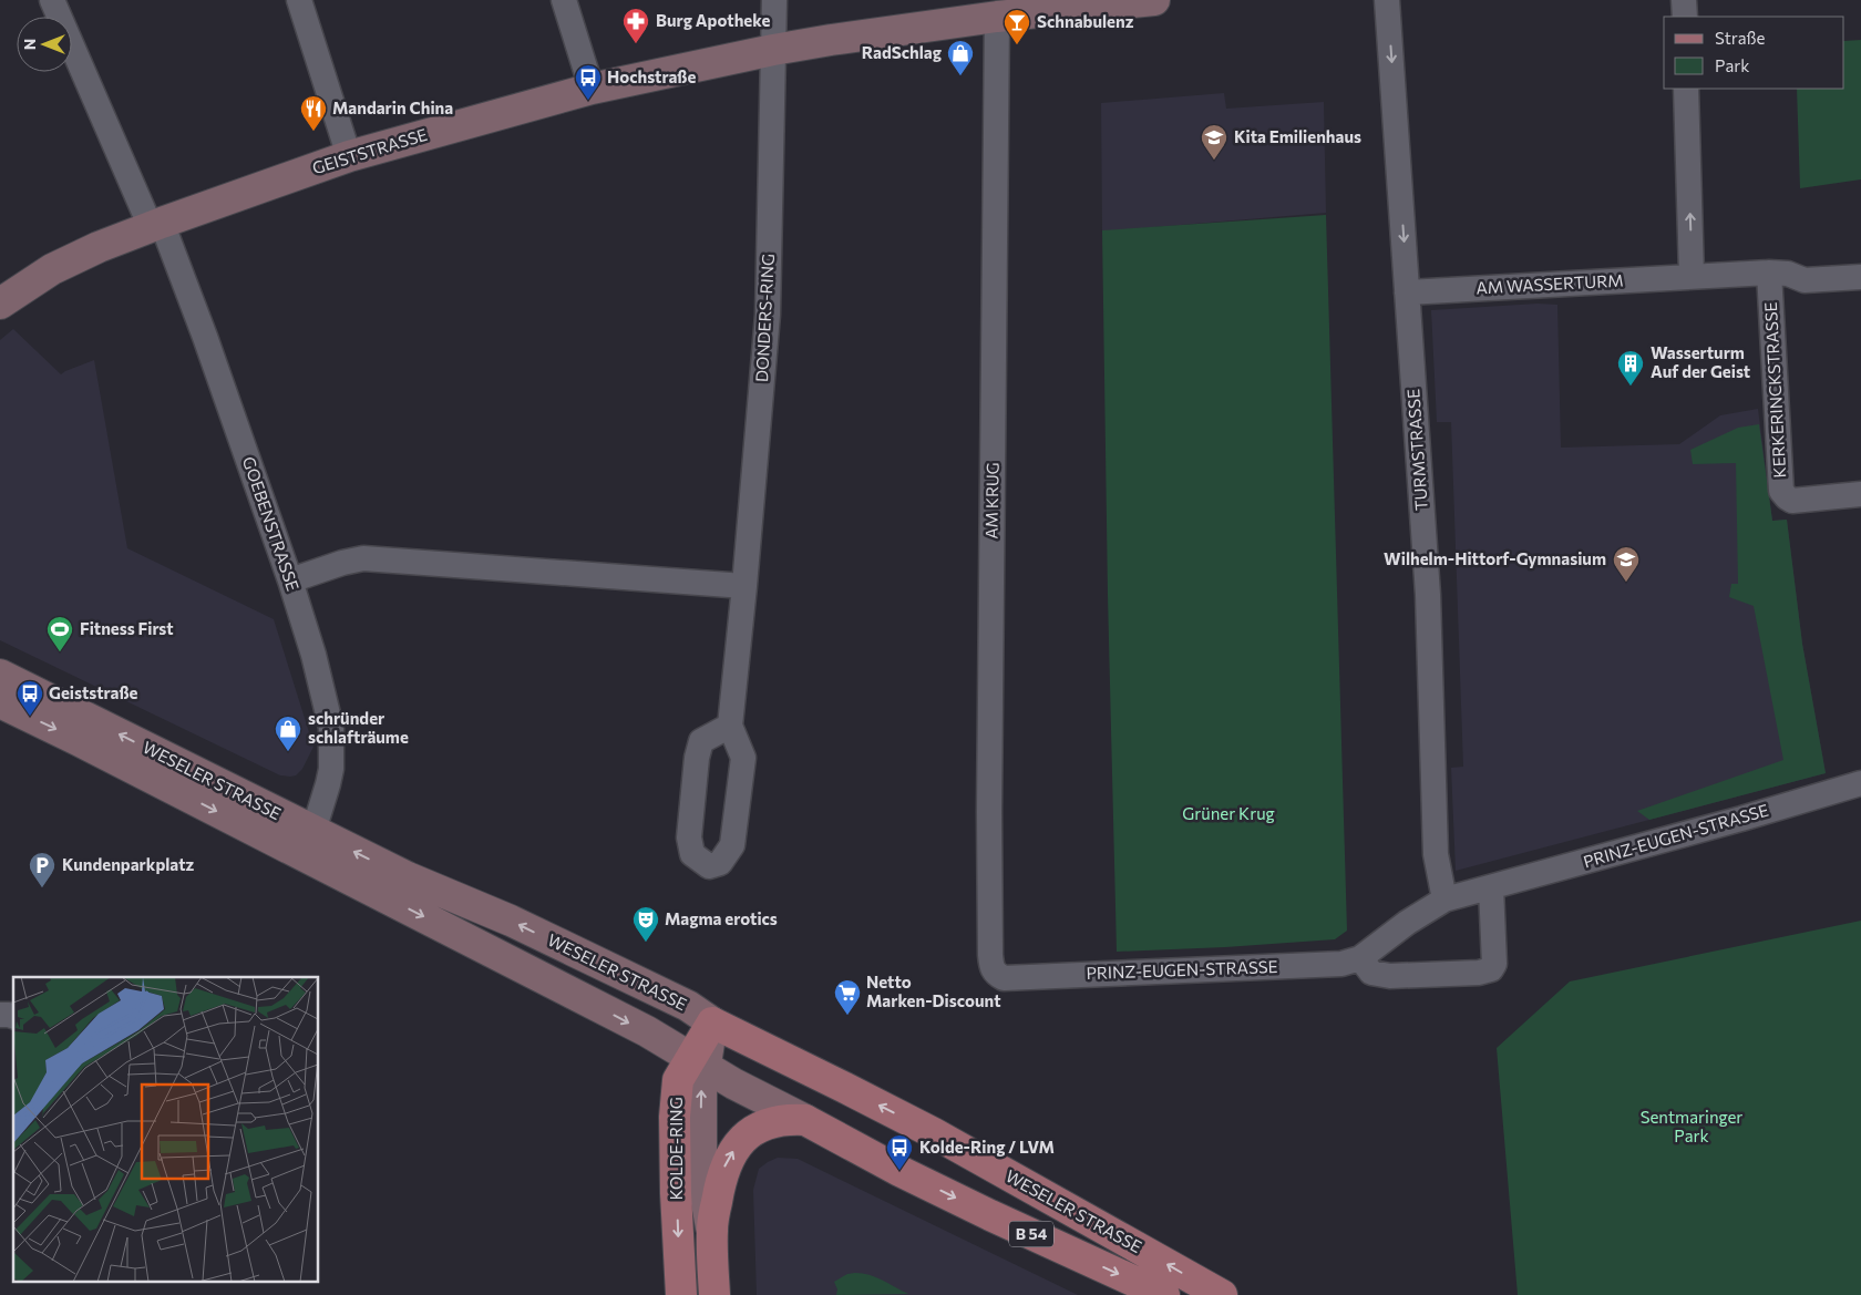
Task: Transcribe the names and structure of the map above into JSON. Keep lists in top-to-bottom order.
{
  "streets": {
    "main road": [
      "GEISTSTRASSE",
      "WESELER STRASSE",
      "KOLDE-RING",
      "B 54"
    ],
    "street": [
      "AM WASSERTURM",
      "DONDERS-RING",
      "KERKERINCKSTRASSE",
      "TURMSTRASSE",
      "AM KRUG",
      "GOEBENSTRASSE",
      "PRINZ-EUGEN-STRASSE"
    ]
  },
  "crossings": [
    ["GEISTSTRASSE", "DONDERS-RING"],
    ["GEISTSTRASSE", "AM KRUG"],
    ["GEISTSTRASSE", "GOEBENSTRASSE"],
    ["AM WASSERTURM", "KERKERINCKSTRASSE"],
    ["AM WASSERTURM", "TURMSTRASSE"],
    ["TURMSTRASSE", "PRINZ-EUGEN-STRASSE"],
    ["AM KRUG", "PRINZ-EUGEN-STRASSE"],
    ["GOEBENSTRASSE", "WESELER STRASSE"],
    ["WESELER STRASSE", "KOLDE-RING"]
  ],
  "parks": ["Grüner Krug", "Sentmaringer Park"],
  "places": {
    "pharmacy": ["Burg Apotheke"],
    "bar": ["Schnabulenz"],
    "shop": ["RadSchlag", "schründer schlafträume"],
    "bus stop": ["Hochstraße", "Geiststraße", "Kolde-Ring / LVM"],
    "restaurant": ["Mandarin China"],
    "school or university": ["Kita Emilienhaus", "Wilhelm-Hittorf-Gymnasium"],
    "building": ["Wasserturm Auf der Geist"],
    "sports": ["Fitness First"],
    "parking": ["Kundenparkplatz"],
    "theatre": ["Magma erotics"],
    "supermarket": ["Netto Marken-Discount"]
  },
  "legend": ["Straße", "Park"],
  "north": "left"
}
